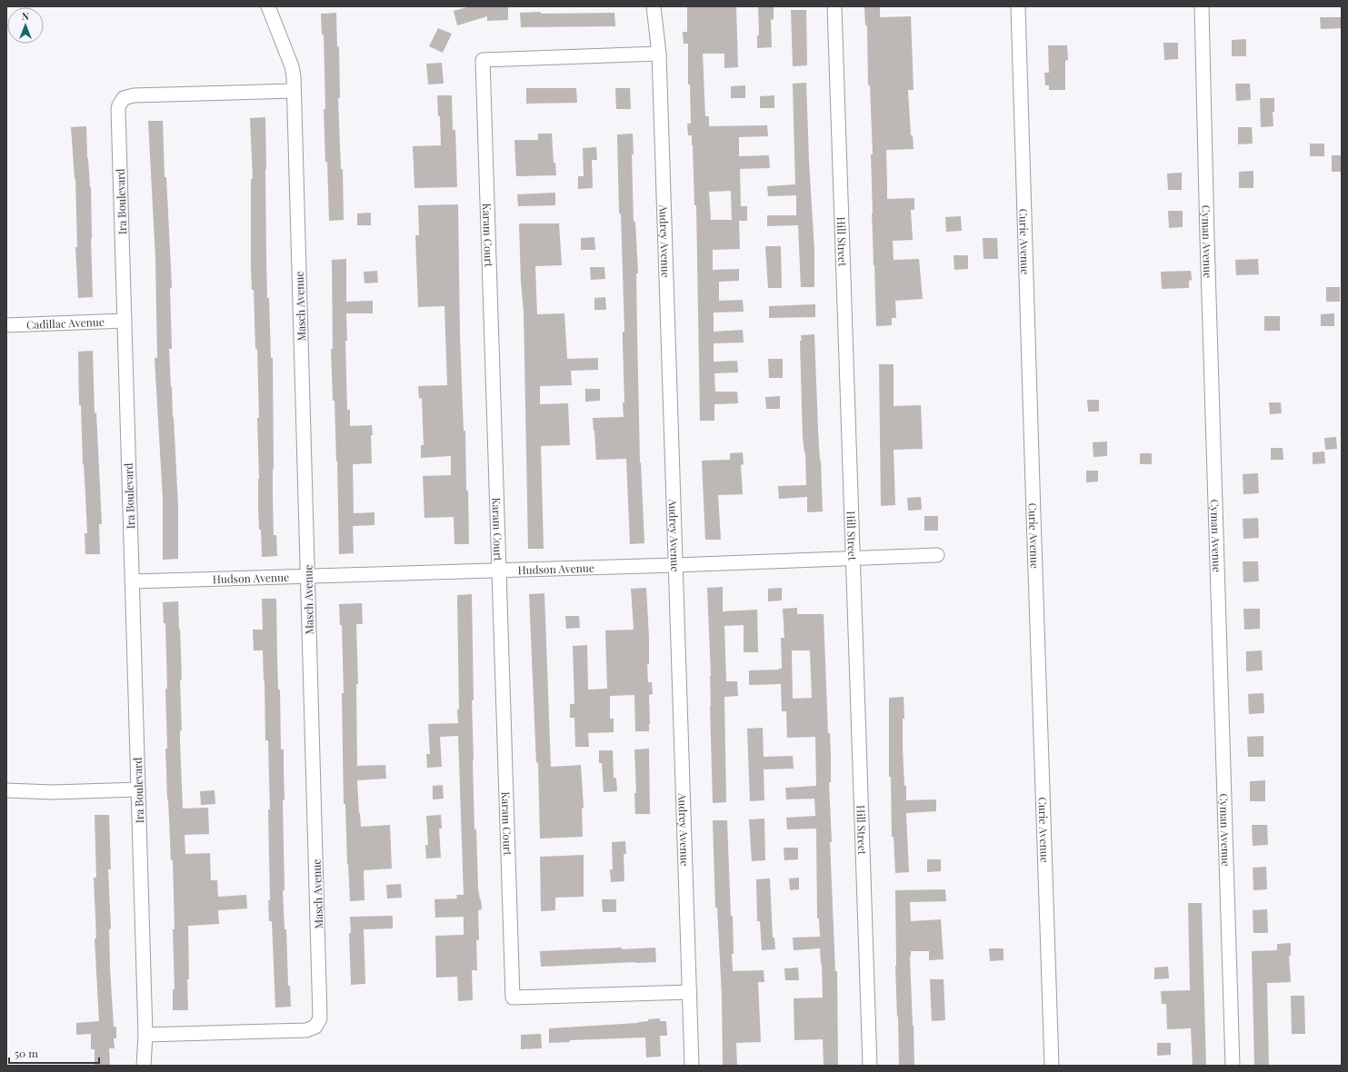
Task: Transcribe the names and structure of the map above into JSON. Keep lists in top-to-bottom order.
{
  "streets": {
    "street": [
      "Ira Boulevard",
      "Karam Court",
      "Audrey Avenue",
      "Hill Street",
      "Curie Avenue",
      "Cyman Avenue",
      "Masch Avenue",
      "Cadillac Avenue",
      "Hudson Avenue"
    ]
  },
  "crossings": [
    ["Ira Boulevard", "Masch Avenue"],
    ["Ira Boulevard", "Cadillac Avenue"],
    ["Ira Boulevard", "Hudson Avenue"],
    ["Karam Court", "Audrey Avenue"],
    ["Karam Court", "Hudson Avenue"],
    ["Audrey Avenue", "Hudson Avenue"],
    ["Hill Street", "Hudson Avenue"],
    ["Masch Avenue", "Hudson Avenue"]
  ],
  "scale_bar": "50 m",
  "north": "top"
}
